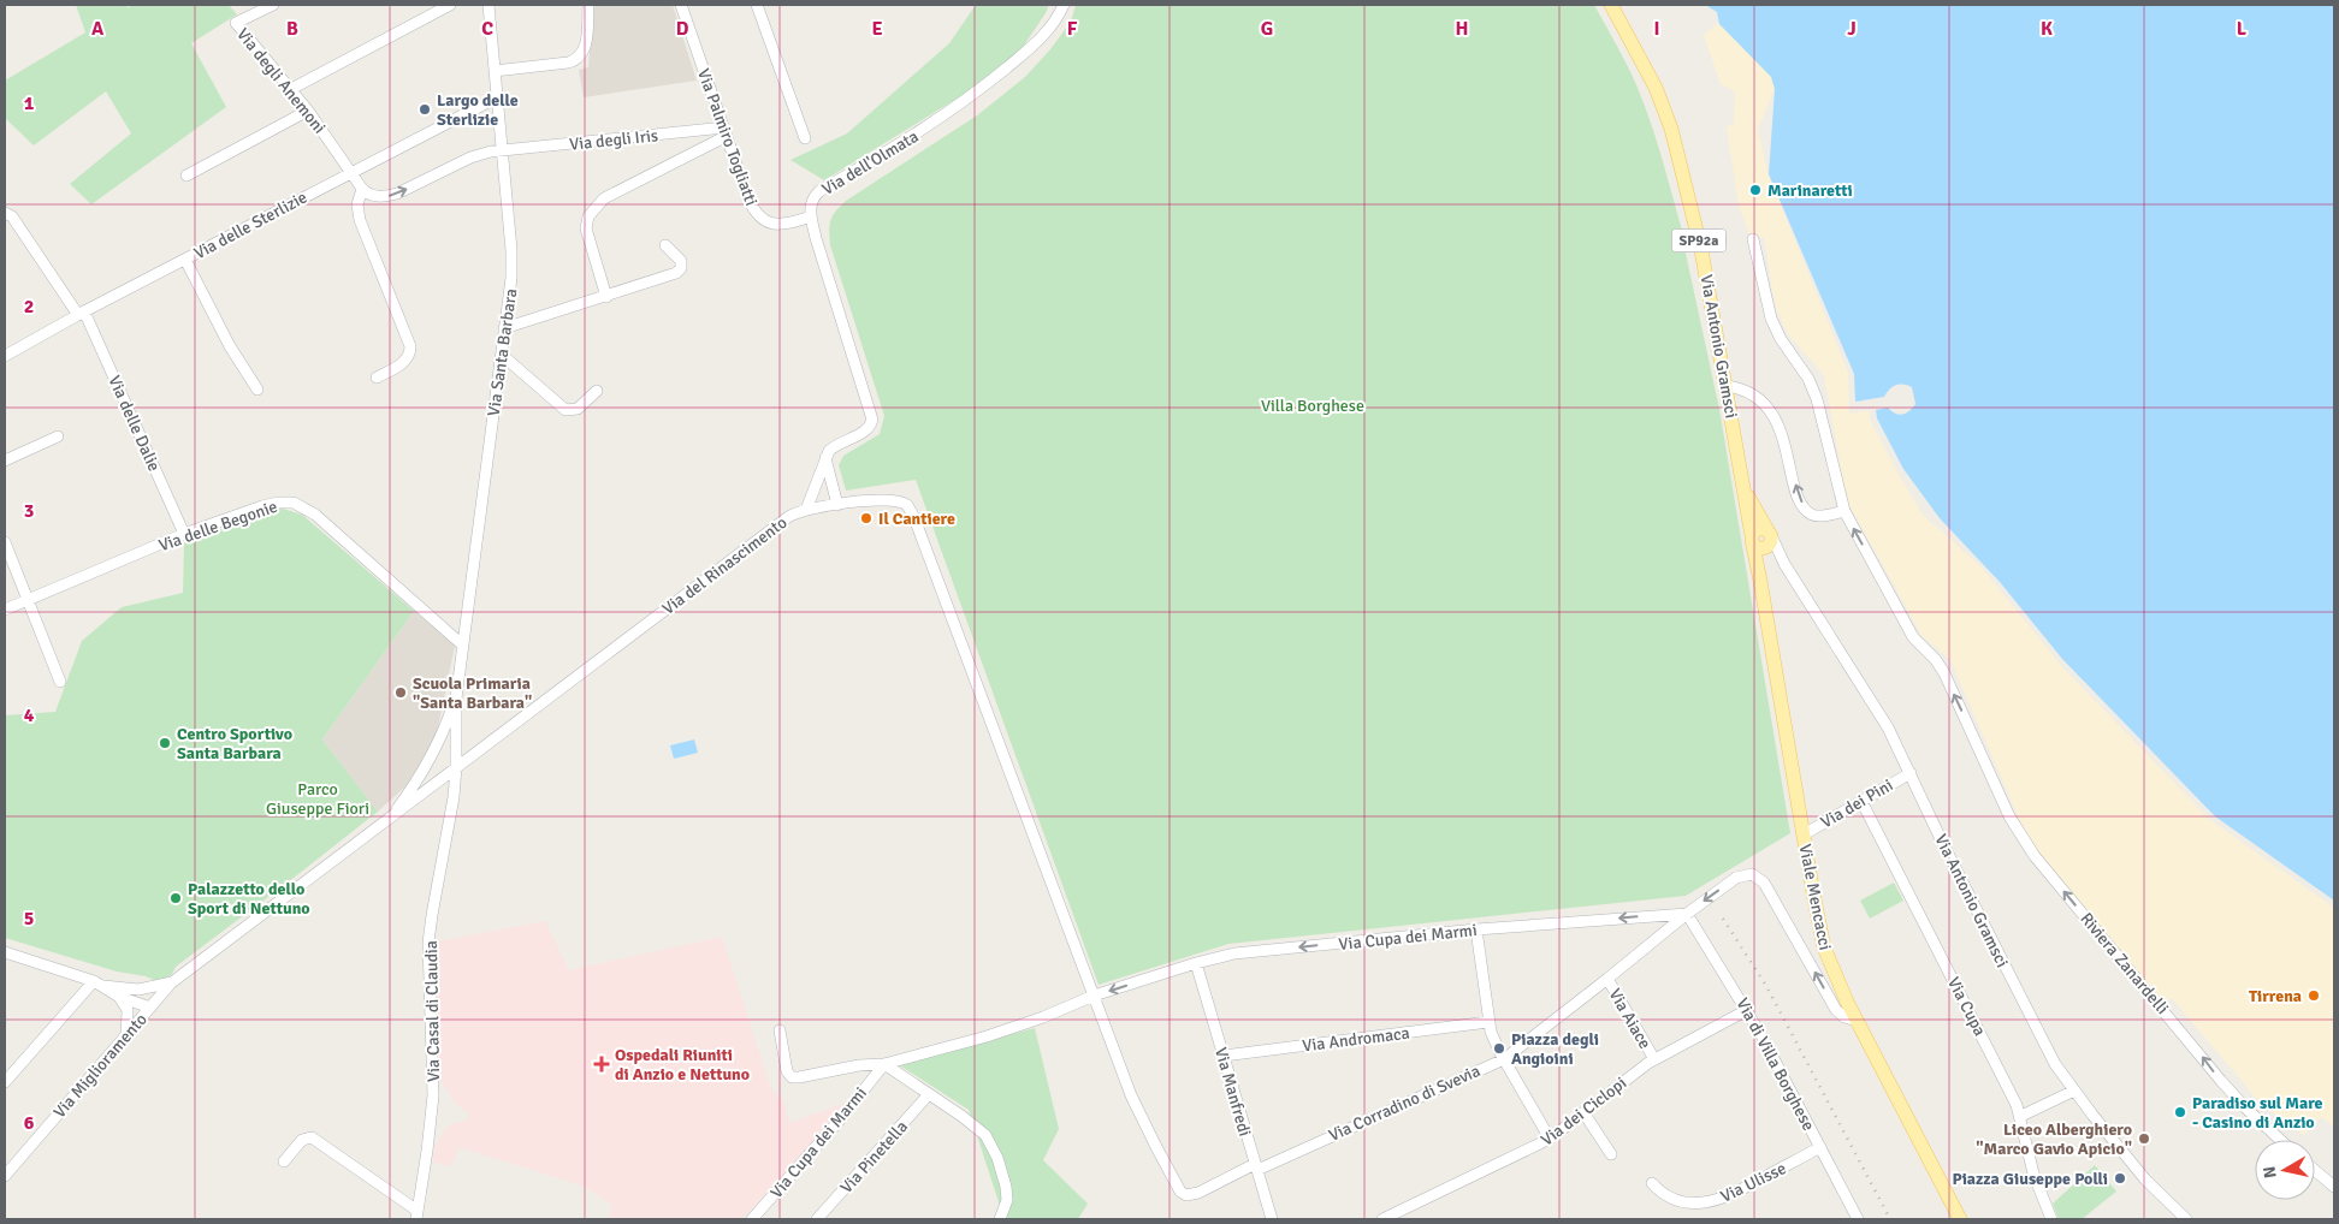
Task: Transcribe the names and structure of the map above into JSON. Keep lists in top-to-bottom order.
{
  "streets": {
    "main road": ["SP92a", "Via Antonio Gramsci", "Viale Mencacci"],
    "street": [
      "Via degli Anemoni",
      "Via Palmiro Togliatti",
      "Via degli Iris",
      "Via dell'Olmata",
      "Via delle Sterlizie",
      "Via Santa Barbara",
      "Via delle Dalie",
      "Via delle Begonie",
      "Via del Rinascimento",
      "Via dei Pini",
      "Via Cupa dei Marmi",
      "Riviera Zanardelli",
      "Via Cupa",
      "Via Casal di Claudia",
      "Via Aiace",
      "Via Andromaca",
      "Via di Villa Borghese",
      "Via Miglioramento",
      "Via Manfredi",
      "Via Corradino di Svevia",
      "Via dei Ciclopi",
      "Via Pinetella",
      "Via Ulisse"
    ]
  },
  "crossings": [
    ["Via degli Anemoni", "Via degli Iris"],
    ["Via degli Anemoni", "Via delle Sterlizie"],
    ["Via Palmiro Togliatti", "Via degli Iris"],
    ["Via Palmiro Togliatti", "Via dell'Olmata"],
    ["Via degli Iris", "Via Santa Barbara"],
    ["Via delle Sterlizie", "Via Santa Barbara"],
    ["Via delle Sterlizie", "Via delle Dalie"],
    ["Via Antonio Gramsci", "Via dei Pini"],
    ["Via Antonio Gramsci", "Viale Mencacci"],
    ["Via Santa Barbara", "Via delle Begonie"],
    ["Via Santa Barbara", "Via del Rinascimento"],
    ["Via Santa Barbara", "Via Casal di Claudia"],
    ["Via delle Dalie", "Via delle Begonie"],
    ["Via del Rinascimento", "Via Cupa dei Marmi"],
    ["Via del Rinascimento", "Via Casal di Claudia"],
    ["Via del Rinascimento", "Via Miglioramento"],
    ["Via del Rinascimento", "Via Corradino di Svevia"],
    ["Via dei Pini", "Viale Mencacci"],
    ["Via dei Pini", "Via Cupa"],
    ["Via Cupa dei Marmi", "Via di Villa Borghese"],
    ["Via Cupa dei Marmi", "Via Manfredi"],
    ["Via Cupa dei Marmi", "Via Corradino di Svevia"],
    ["Via Aiace", "Via Corradino di Svevia"],
    ["Via Aiace", "Via dei Ciclopi"],
    ["Via Andromaca", "Via Manfredi"],
    ["Via di Villa Borghese", "Via Corradino di Svevia"],
    ["Via di Villa Borghese", "Via dei Ciclopi"],
    ["Via di Villa Borghese", "Via Ulisse"],
    ["Via Manfredi", "Via Corradino di Svevia"]
  ],
  "one_way": ["Via degli Iris", "Via Cupa dei Marmi", "Riviera Zanardelli"],
  "parks": ["Villa Borghese", "Parco Giuseppe Fiori"],
  "places": {
    "other": [
      "Largo delle Sterlizie",
      "Marinaretti",
      "Il Cantiere",
      "Scuola Primaria \"Santa Barbara\"",
      "Centro Sportivo Santa Barbara",
      "Palazzetto dello Sport di Nettuno",
      "Tirrena",
      "Piazza degli Angioini",
      "Paradiso sul Mare - Casino di Anzio",
      "Liceo Alberghiero \"Marco Gavio Apicio\"",
      "Piazza Giuseppe Polli"
    ],
    "health": ["Ospedali Riuniti di Anzio e Nettuno"]
  },
  "north": "left",
  "grid": {
    "columns": [
      "A",
      "B",
      "C",
      "D",
      "E",
      "F",
      "G",
      "H",
      "I",
      "J",
      "K",
      "L"
    ],
    "rows": [
      "1",
      "2",
      "3",
      "4",
      "5",
      "6"
    ]
  }
}
